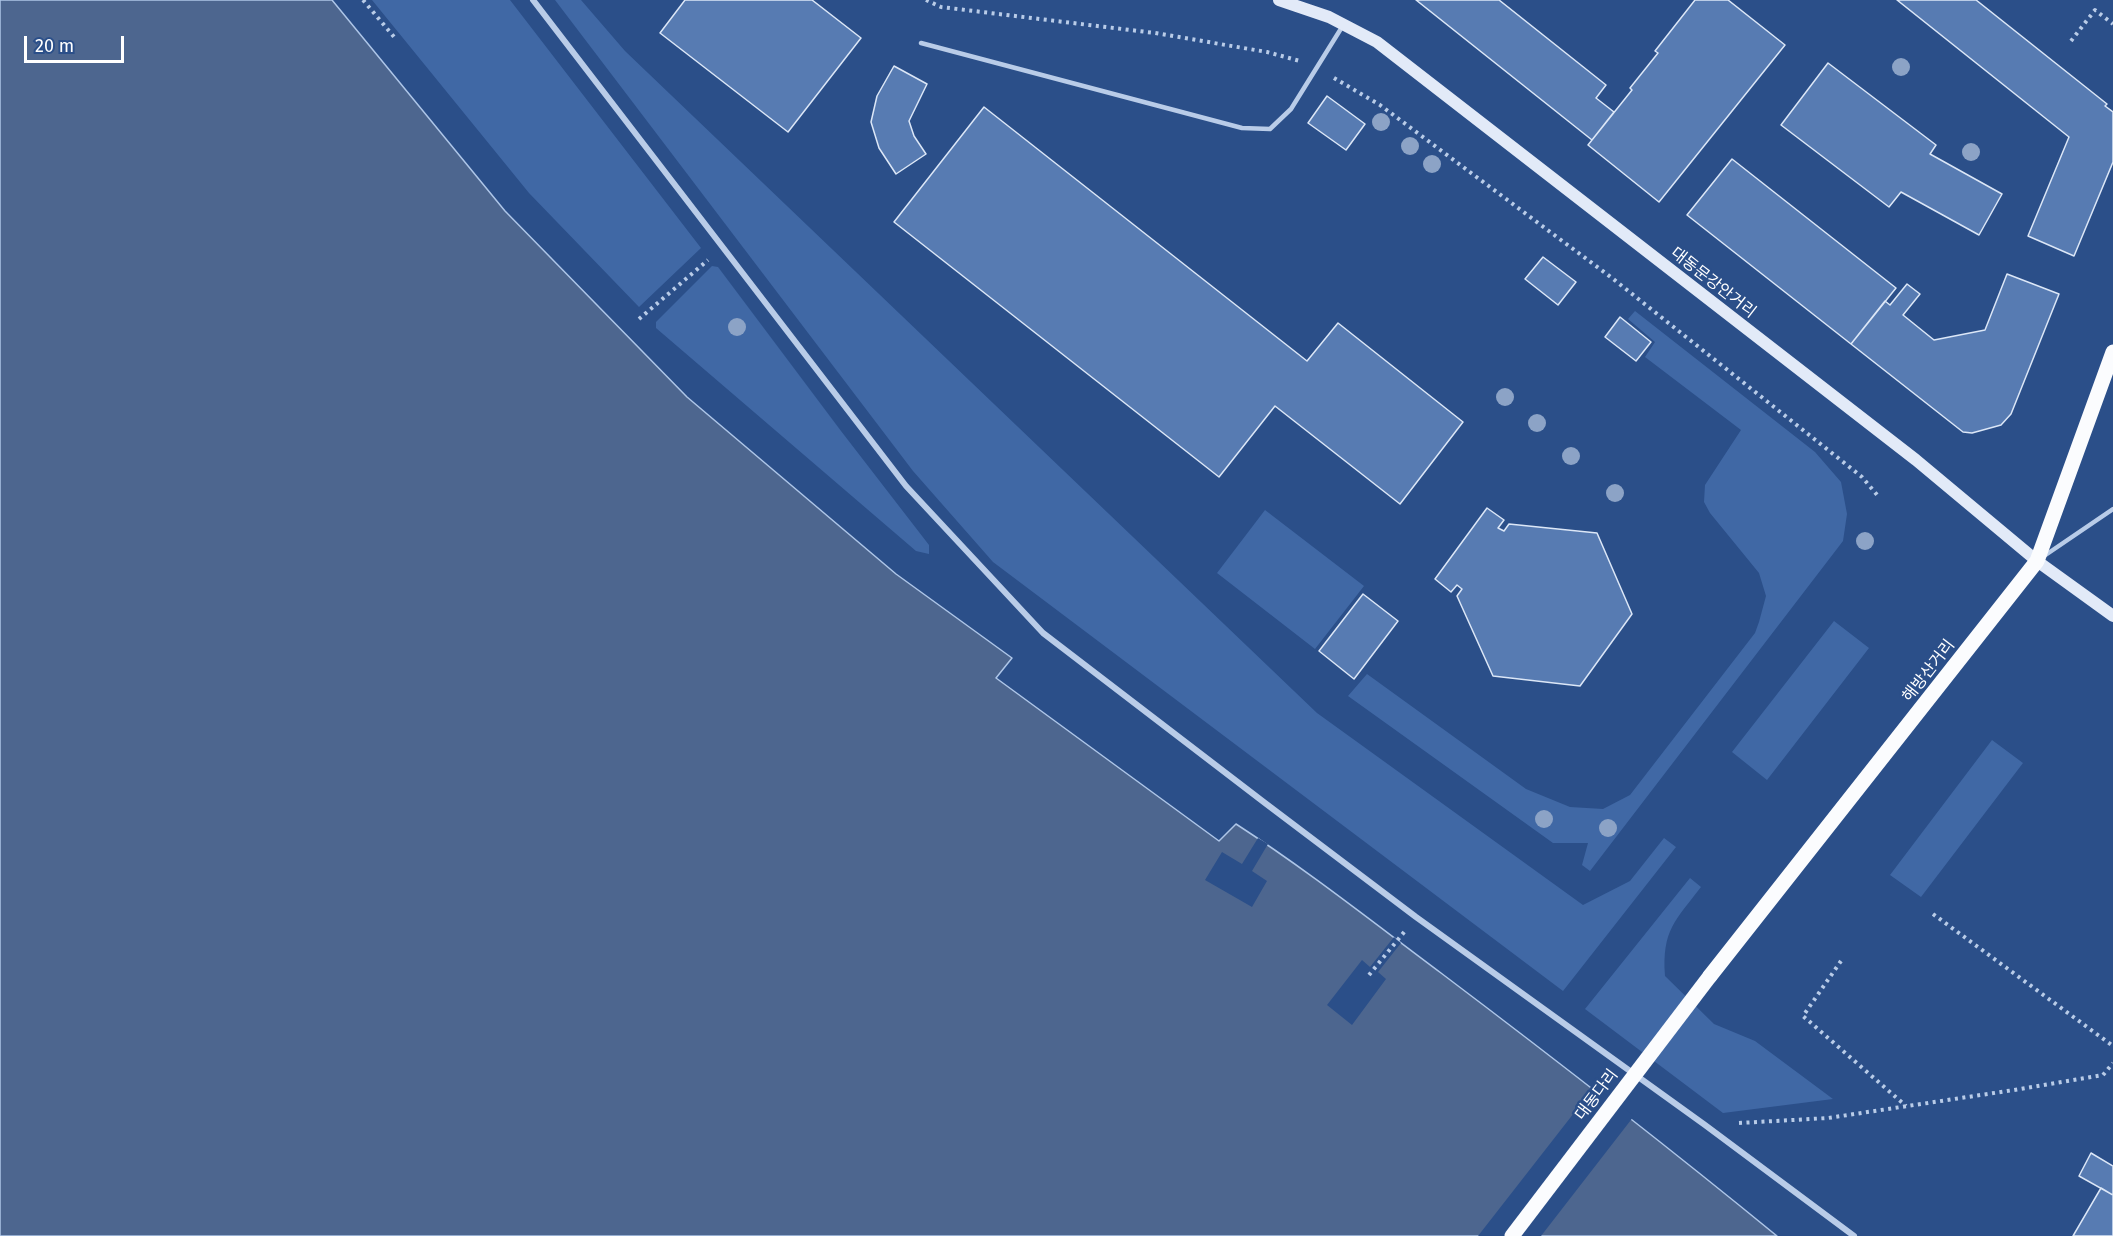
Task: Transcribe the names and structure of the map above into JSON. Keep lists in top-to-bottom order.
{
  "streets": {
    "main road": ["해방산거리", "대동다리"],
    "street": ["대동문강안거리"]
  },
  "crossings": [
    ["대동문강안거리", "해방산거리"],
    ["해방산거리", "대동다리"]
  ],
  "scale_bar": "20 m"
}
